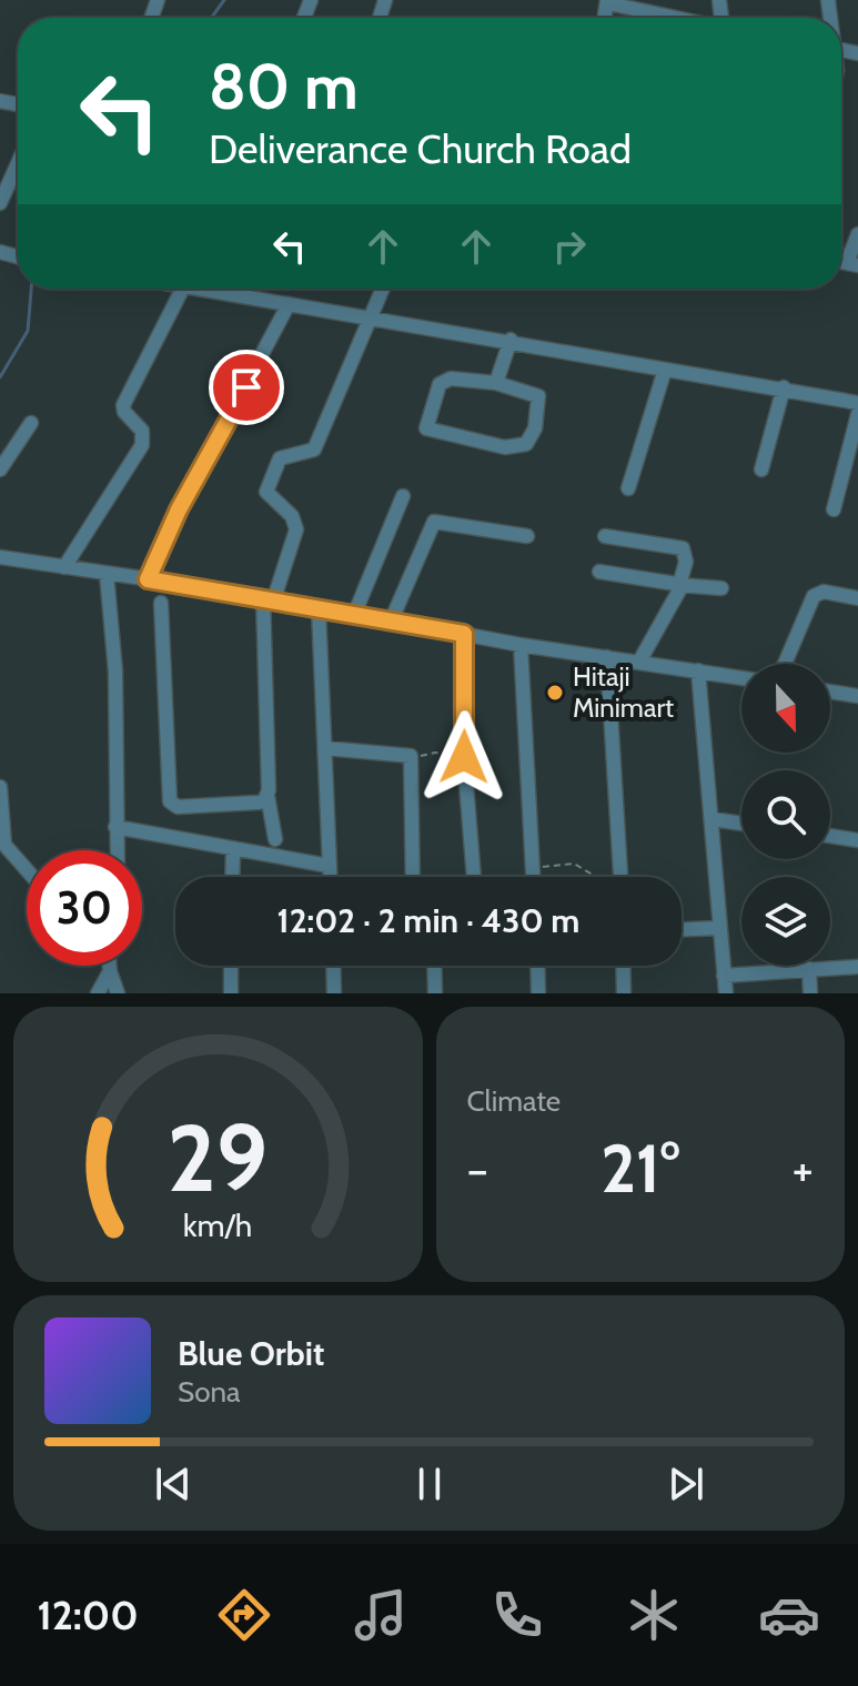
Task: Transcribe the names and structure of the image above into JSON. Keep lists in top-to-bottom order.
{
  "places": ["Hitaji Minimart"],
  "north": "bottom",
  "page": {
    "turn": ["80 m", "Deliverance Church Road"],
    "limit": "30",
    "trip": "12:02 · 2 min · 430 m",
    "tile": "Climate",
    "heat": ["−", "21°", "+"],
    "song": ["Blue Orbit", "Sona"],
    "tabs": "12:00",
    "gauge": ["29", "km/h"]
  }
}
